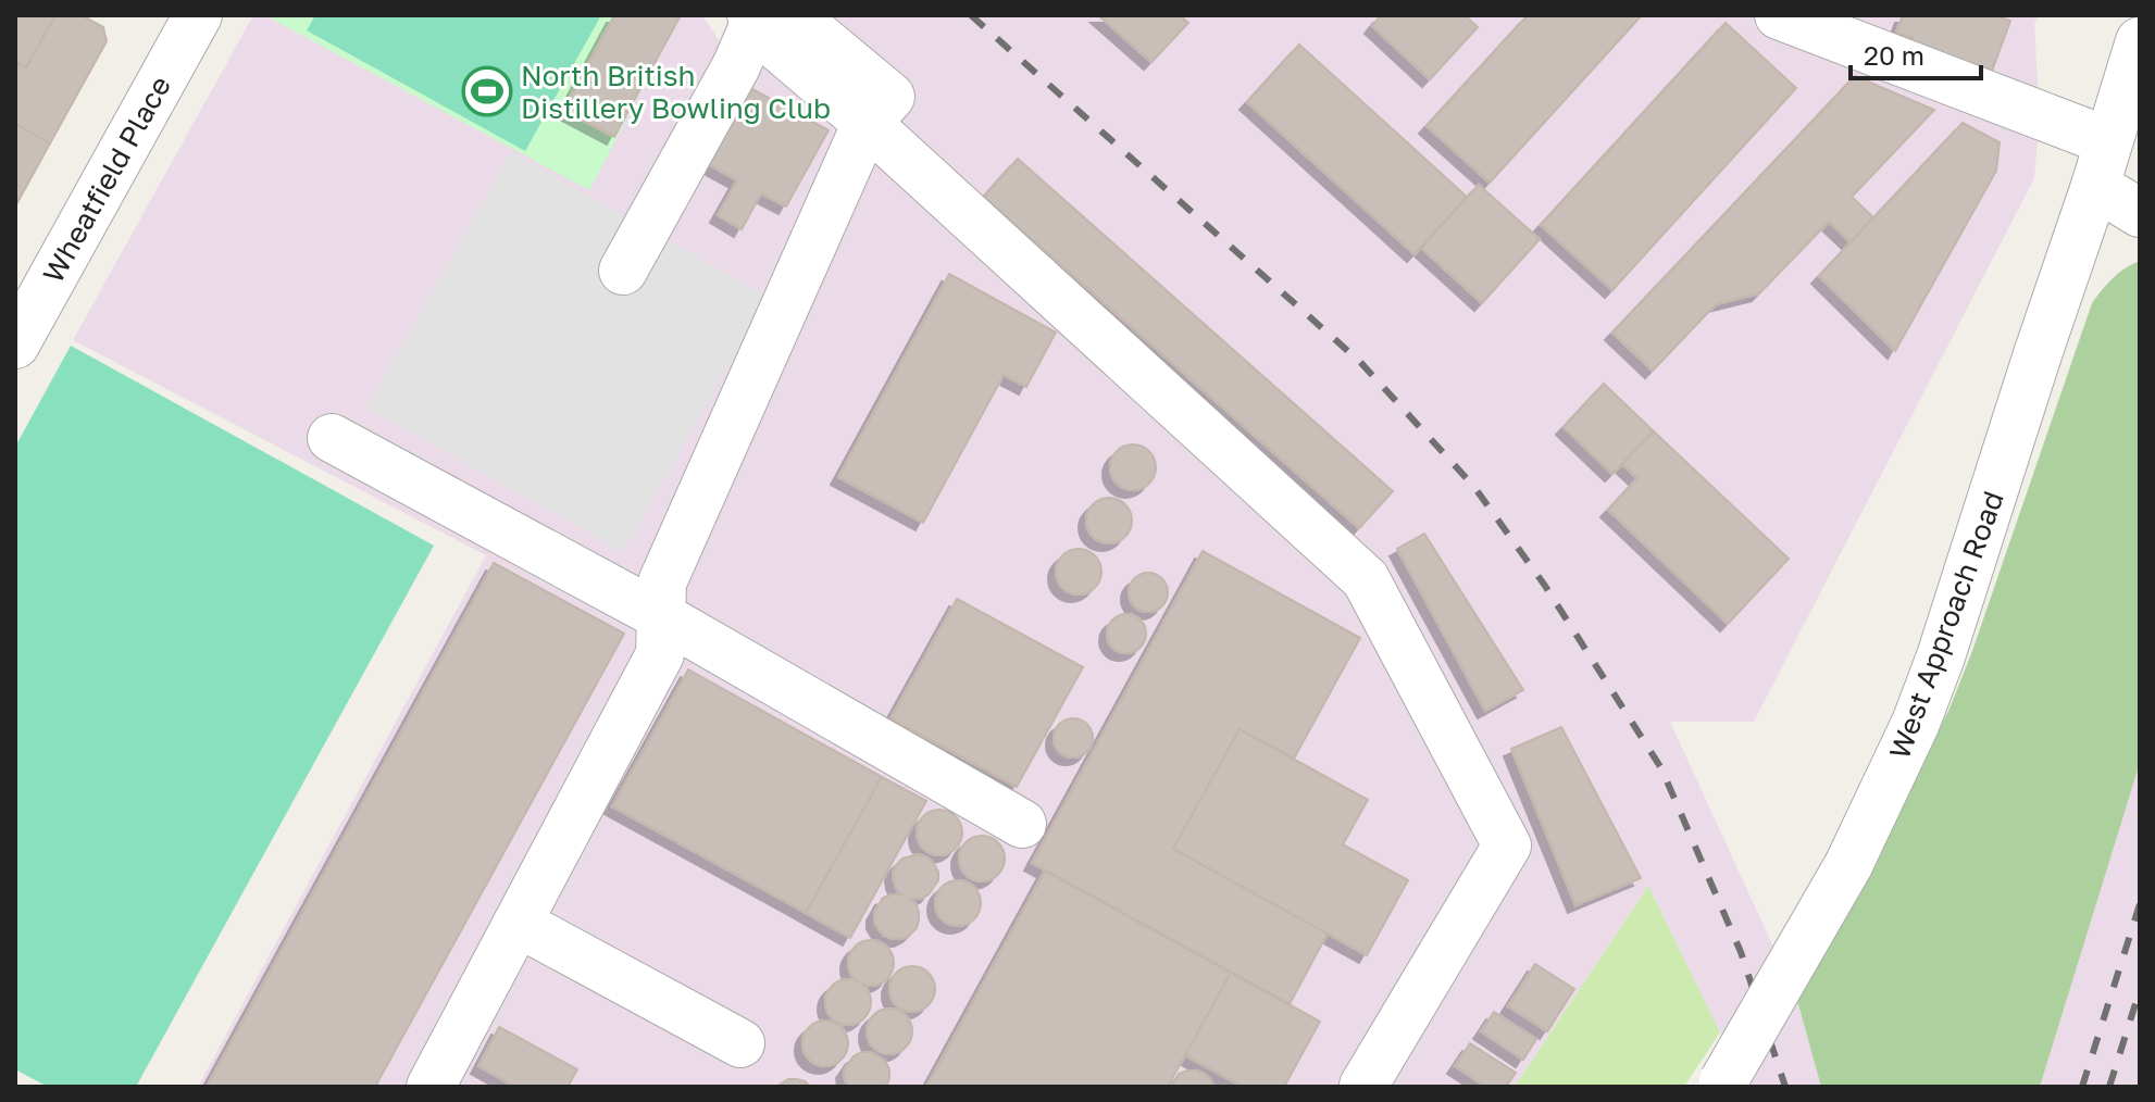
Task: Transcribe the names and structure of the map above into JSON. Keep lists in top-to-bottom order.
{
  "streets": {
    "street": ["Wheatfield Place", "West Approach Road"]
  },
  "places": {
    "sports": ["North British Distillery Bowling Club"]
  },
  "scale_bar": "20 m"
}
